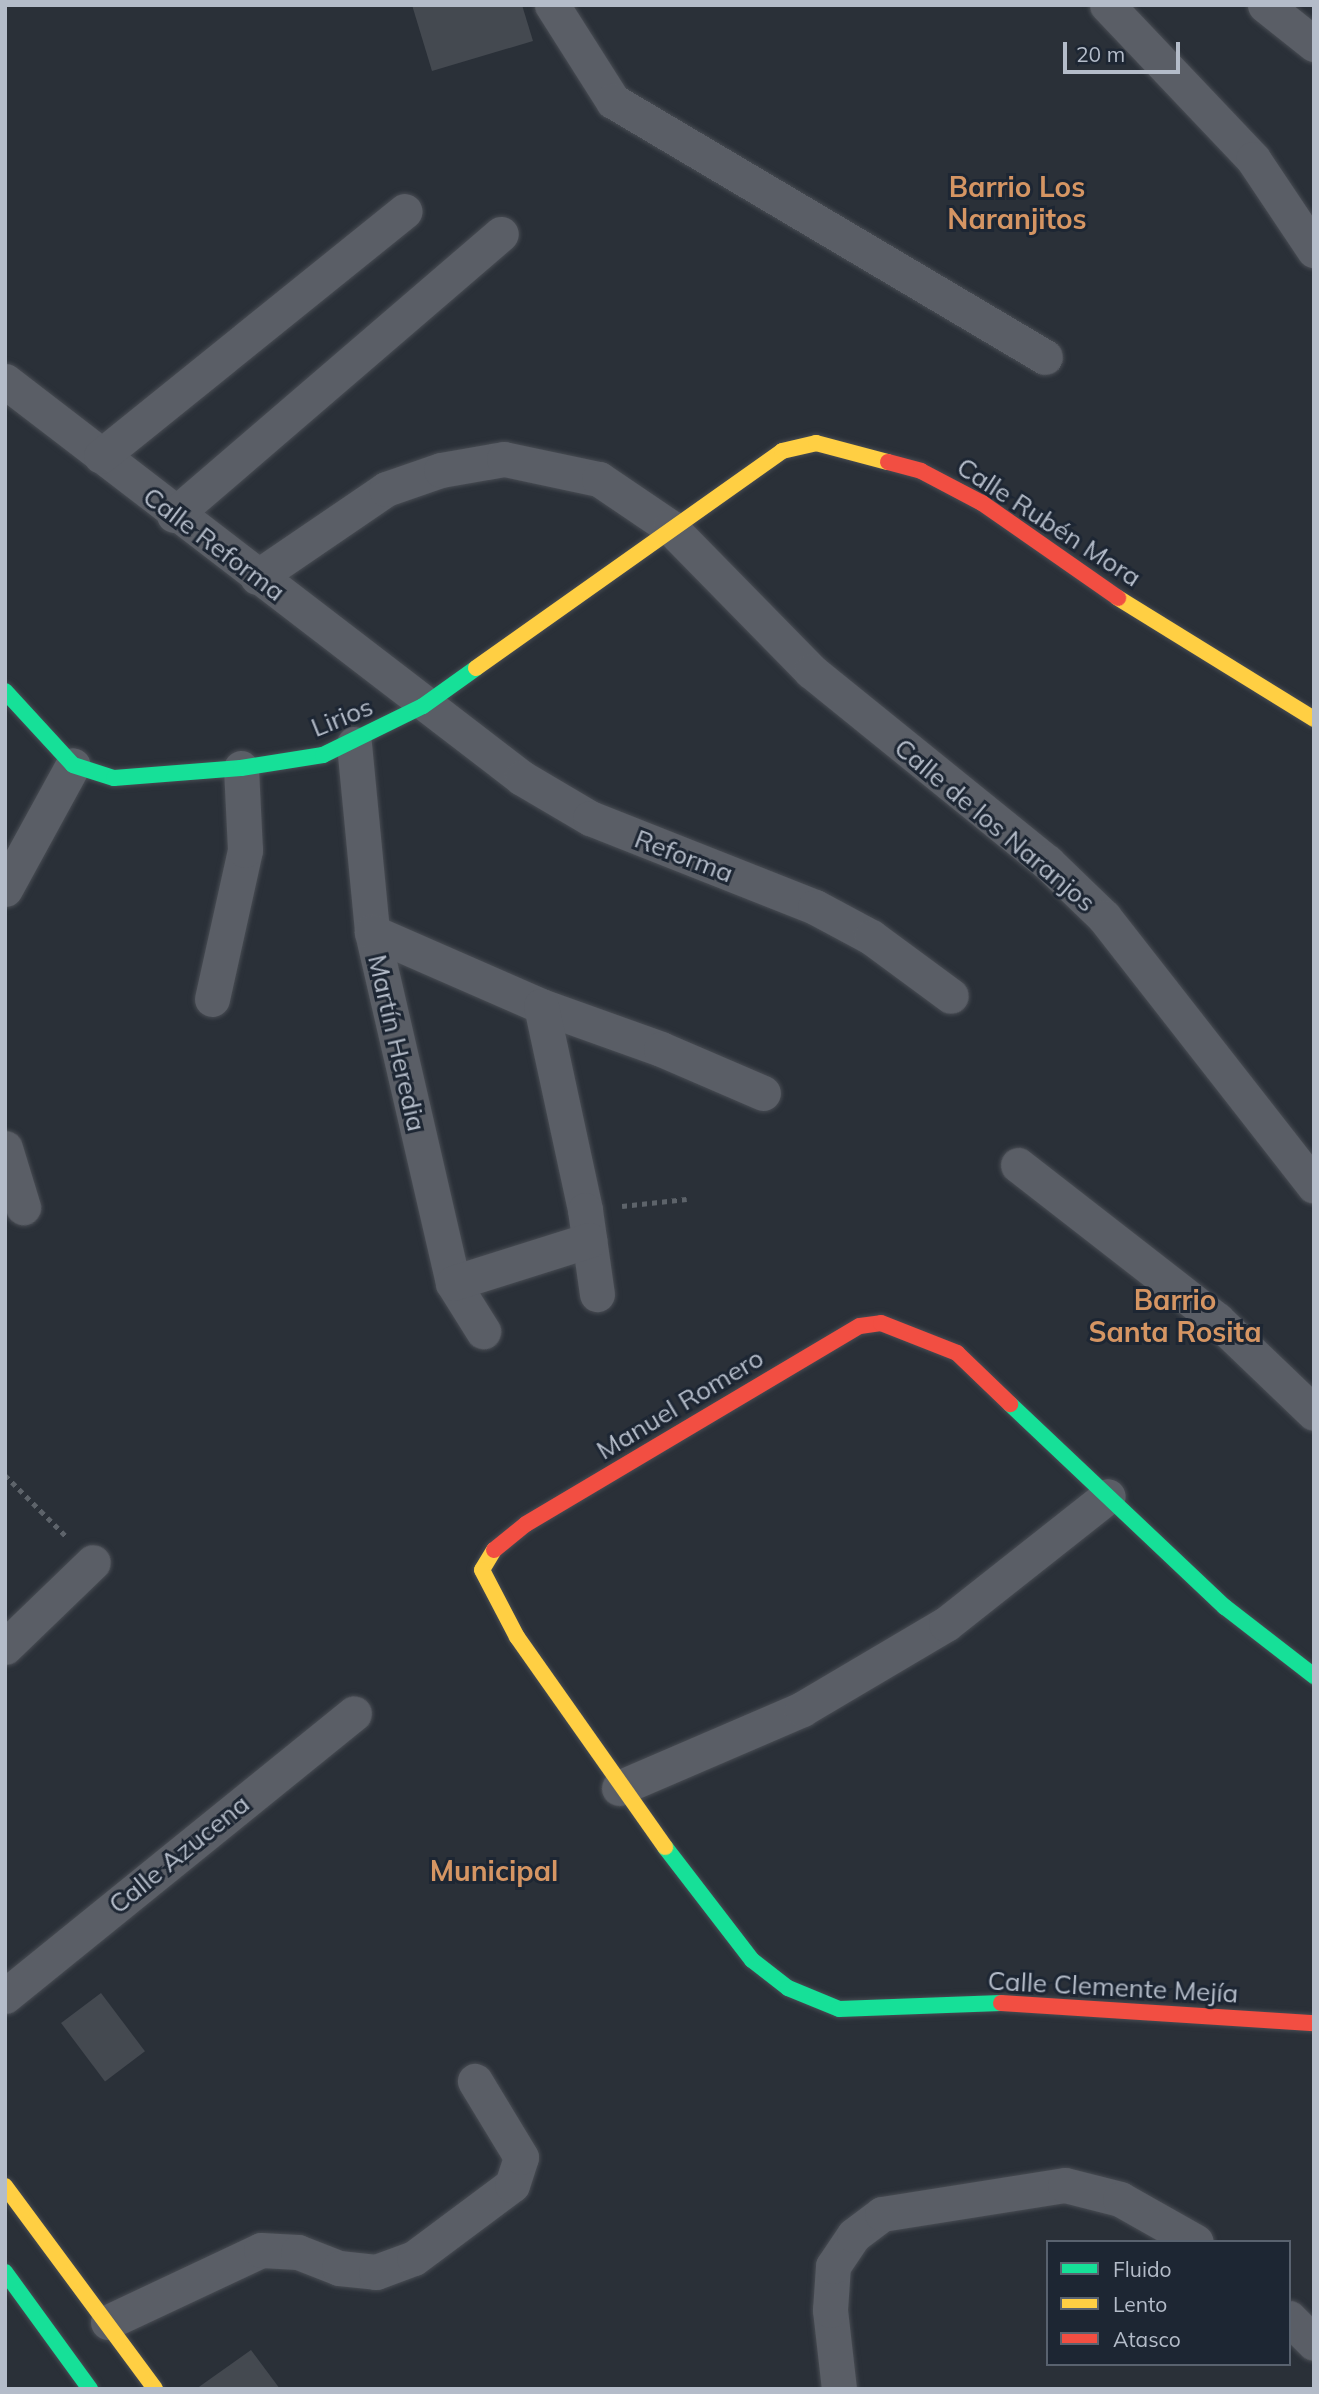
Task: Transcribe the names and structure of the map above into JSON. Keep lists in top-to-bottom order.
{
  "streets": {
    "street": [
      "Calle Rubén Mora",
      "Calle Reforma",
      "Lirios",
      "Calle de los Naranjos",
      "Reforma",
      "Martín Heredia",
      "Manuel Romero",
      "Calle Azucena",
      "Calle Clemente Mejía"
    ]
  },
  "crossings": [
    ["Calle Rubén Mora", "Lirios"],
    ["Calle Rubén Mora", "Calle de los Naranjos"],
    ["Calle Reforma", "Lirios"],
    ["Calle Reforma", "Calle de los Naranjos"],
    ["Calle Reforma", "Reforma"],
    ["Lirios", "Calle de los Naranjos"],
    ["Lirios", "Reforma"],
    ["Lirios", "Martín Heredia"],
    ["Manuel Romero", "Calle Clemente Mejía"]
  ],
  "districts": ["Barrio Los Naranjitos", "Barrio Santa Rosita", "Municipal"],
  "legend": ["Fluido", "Lento", "Atasco"],
  "scale_bar": "20 m"
}
